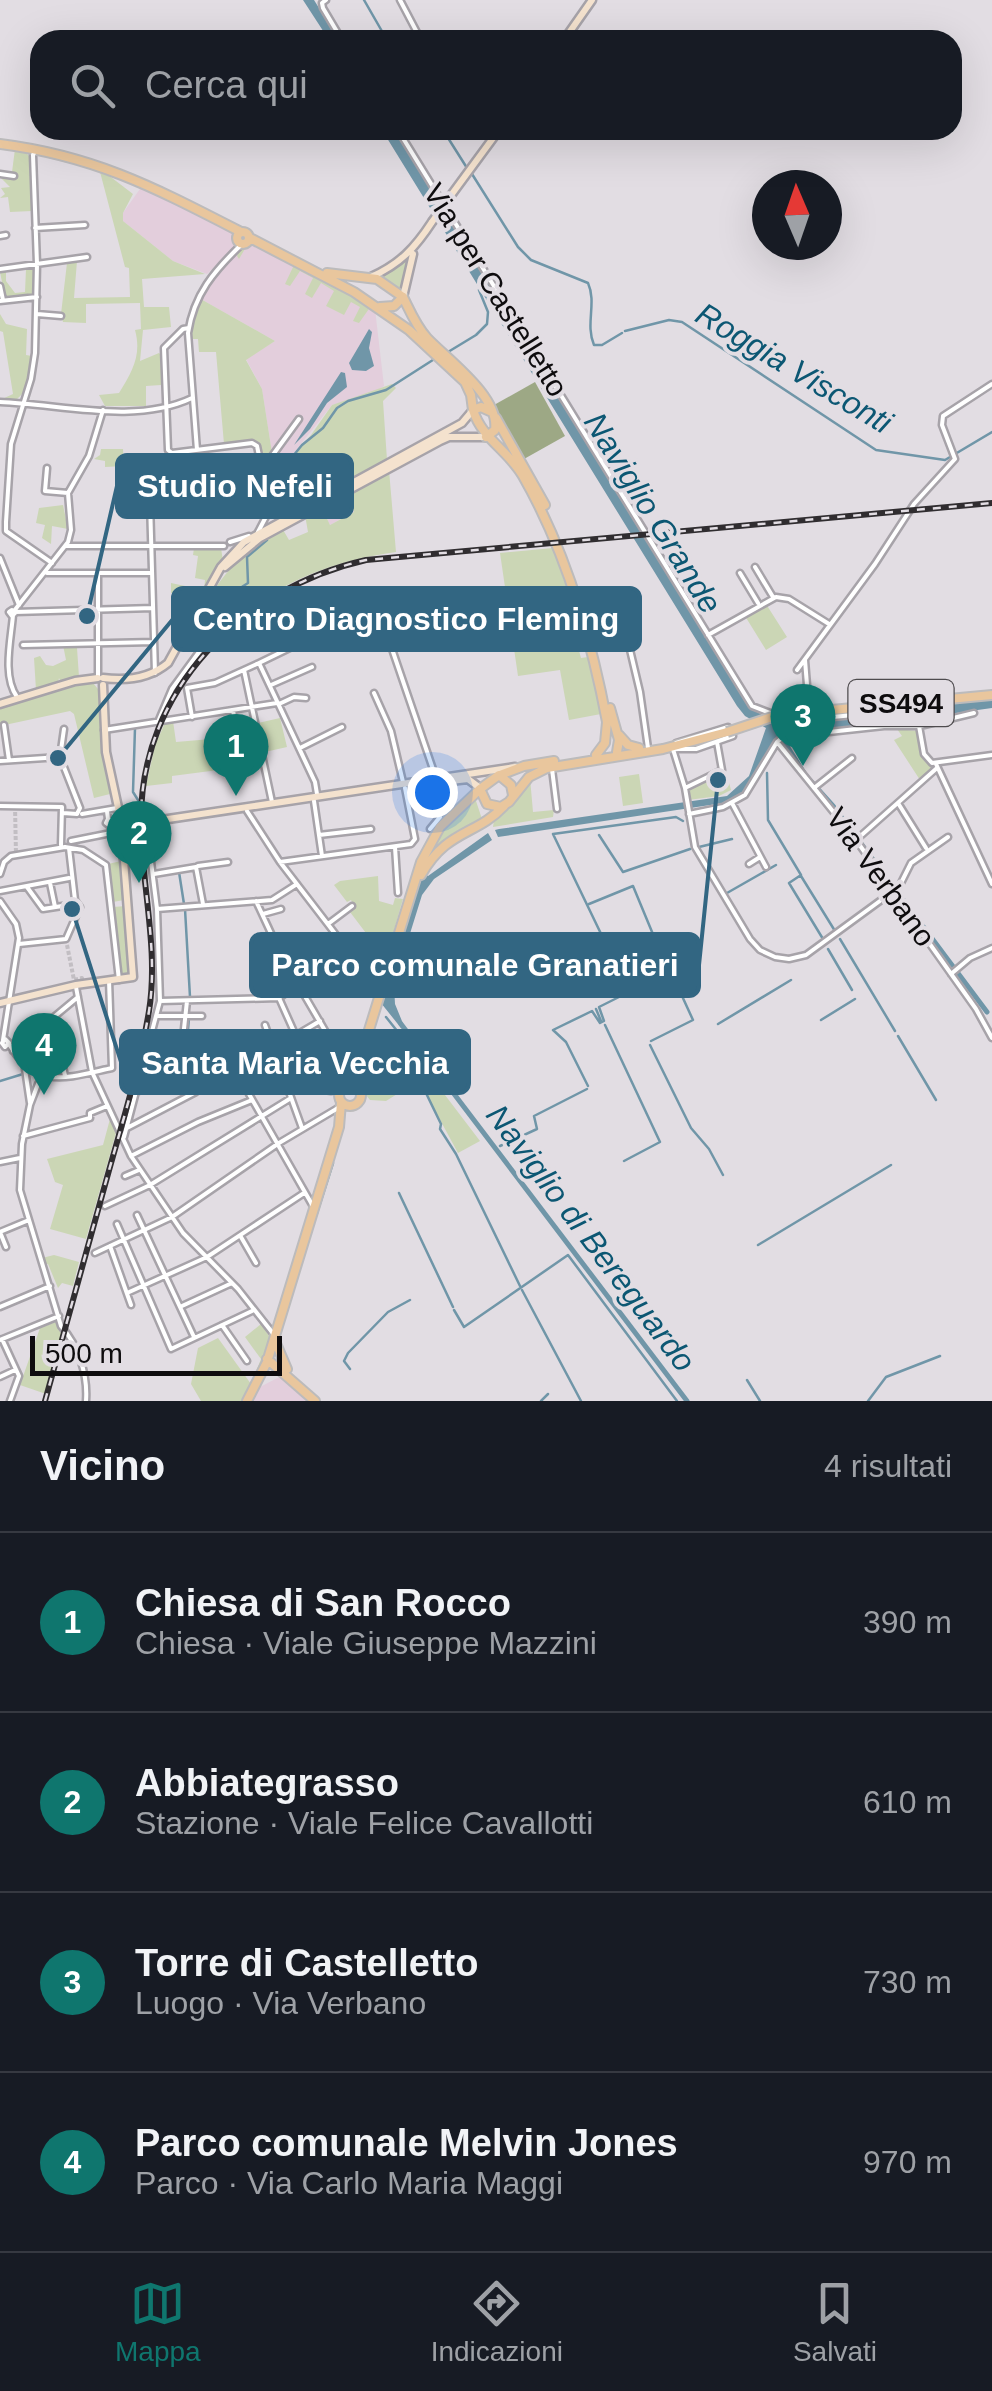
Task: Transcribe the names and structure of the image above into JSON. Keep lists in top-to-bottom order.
{
  "streets": {
    "main road": ["SS494"],
    "street": ["Via per Castelletto", "Via Verbano"]
  },
  "crossings": [
    ["Via per Castelletto", "SS494"]
  ],
  "water": ["Roggia Visconti", "Naviglio Grande", "Naviglio di Bereguardo"],
  "places": [
    "Studio Nefeli",
    "Centro Diagnostico Fleming",
    "Parco comunale Granatieri",
    "Santa Maria Vecchia"
  ],
  "scale_bar": "500 m",
  "north": "top",
  "page": {
    "search": "Cerca qui",
    "pins": [
      "3",
      "1",
      "2",
      "4"
    ],
    "scale": "500 m",
    "heading": ["Vicino", "4 risultati"],
    "list": [
      {
        "mark": "1",
        "name": "Chiesa di San Rocco",
        "note": "Chiesa · Viale Giuseppe Mazzini",
        "value": "390 m"
      },
      {
        "mark": "2",
        "name": "Abbiategrasso",
        "note": "Stazione · Viale Felice Cavallotti",
        "value": "610 m"
      },
      {
        "mark": "3",
        "name": "Torre di Castelletto",
        "note": "Luogo · Via Verbano",
        "value": "730 m"
      },
      {
        "mark": "4",
        "name": "Parco comunale Melvin Jones",
        "note": "Parco · Via Carlo Maria Maggi",
        "value": "970 m"
      }
    ],
    "nav": ["Mappa", "Indicazioni", "Salvati"]
  }
}
